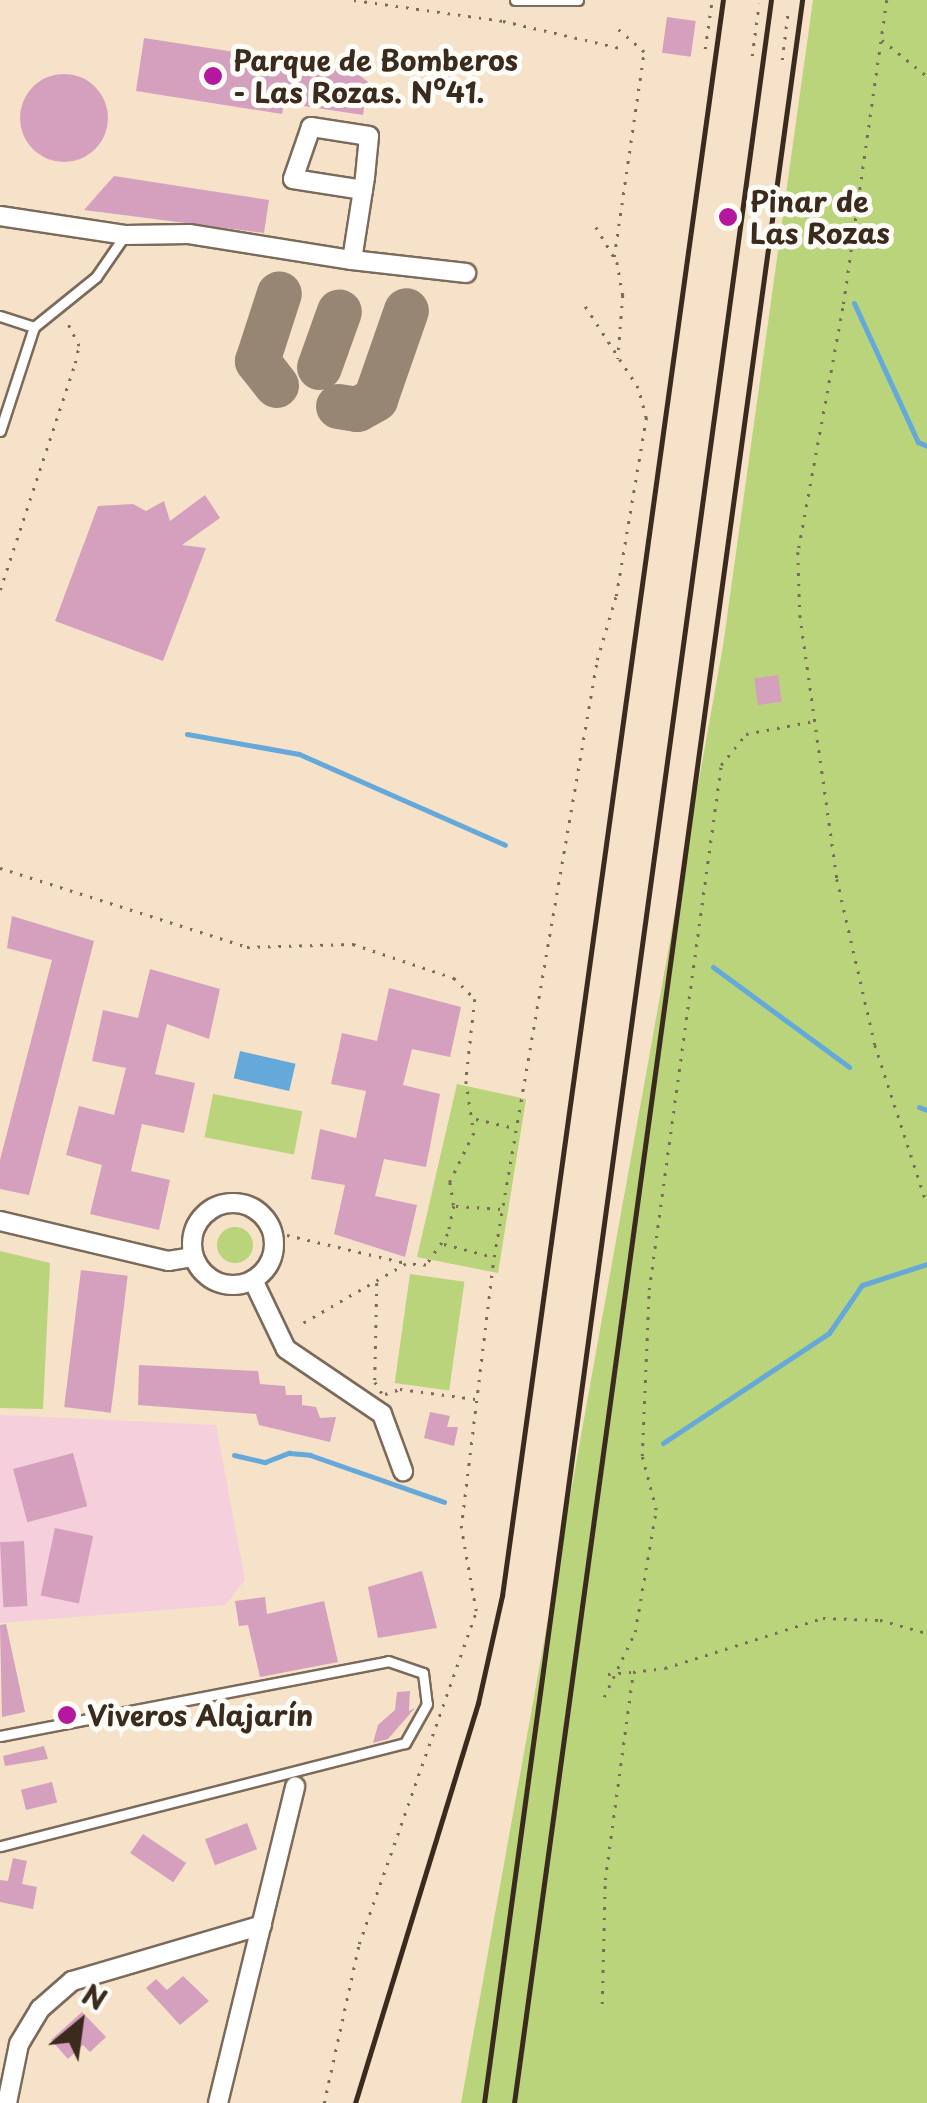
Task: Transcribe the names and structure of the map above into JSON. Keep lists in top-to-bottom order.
{
  "places": ["Parque de Bomberos - Las Rozas. Nº41.", "Pinar de Las Rozas", "Viveros Alajarín"],
  "north": "top right"
}
